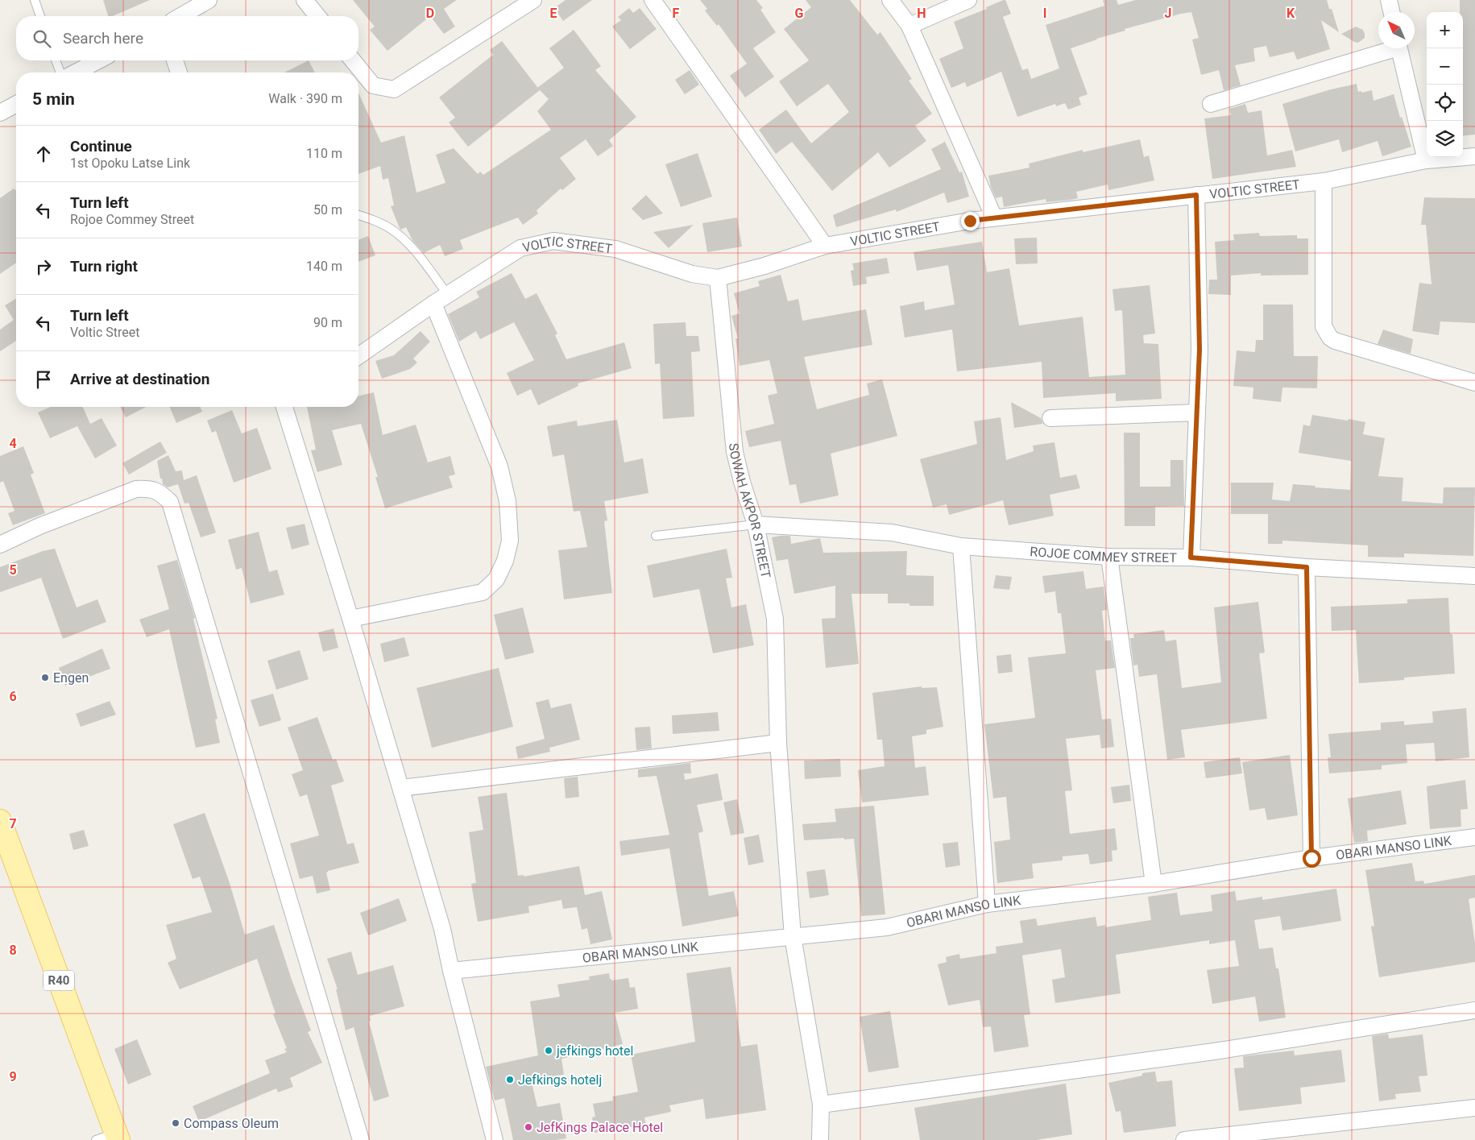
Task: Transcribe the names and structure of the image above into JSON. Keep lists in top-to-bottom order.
{
  "streets": {
    "main road": ["R40"],
    "street": [
      "VOLTIC STREET",
      "SOWAH AKPOR STREET",
      "ROJOE COMMEY STREET",
      "OBARI MANSO LINK"
    ]
  },
  "crossings": [
    ["VOLTIC STREET", "SOWAH AKPOR STREET"],
    ["SOWAH AKPOR STREET", "ROJOE COMMEY STREET"],
    ["SOWAH AKPOR STREET", "OBARI MANSO LINK"]
  ],
  "places": [
    "Engen",
    "jefkings hotel",
    "Jefkings hotelj",
    "Compass Oleum",
    "JefKings Palace Hotel"
  ],
  "north": "top left",
  "page": {
    "map_buttons": ["+", "−"],
    "search": "Search here",
    "heading": ["5 min", "Walk · 390 m"],
    "list": [
      ["Continue", "1st Opoku Latse Link", "110 m"],
      ["Turn left", "Rojoe Commey Street", "50 m"],
      ["Turn right", "140 m"],
      ["Turn left", "Voltic Street", "90 m"],
      "Arrive at destination"
    ]
  },
  "grid": {
    "columns": [
      "D",
      "E",
      "F",
      "G",
      "H",
      "I",
      "J",
      "K"
    ],
    "rows": [
      "4",
      "5",
      "6",
      "7",
      "8",
      "9"
    ]
  }
}
